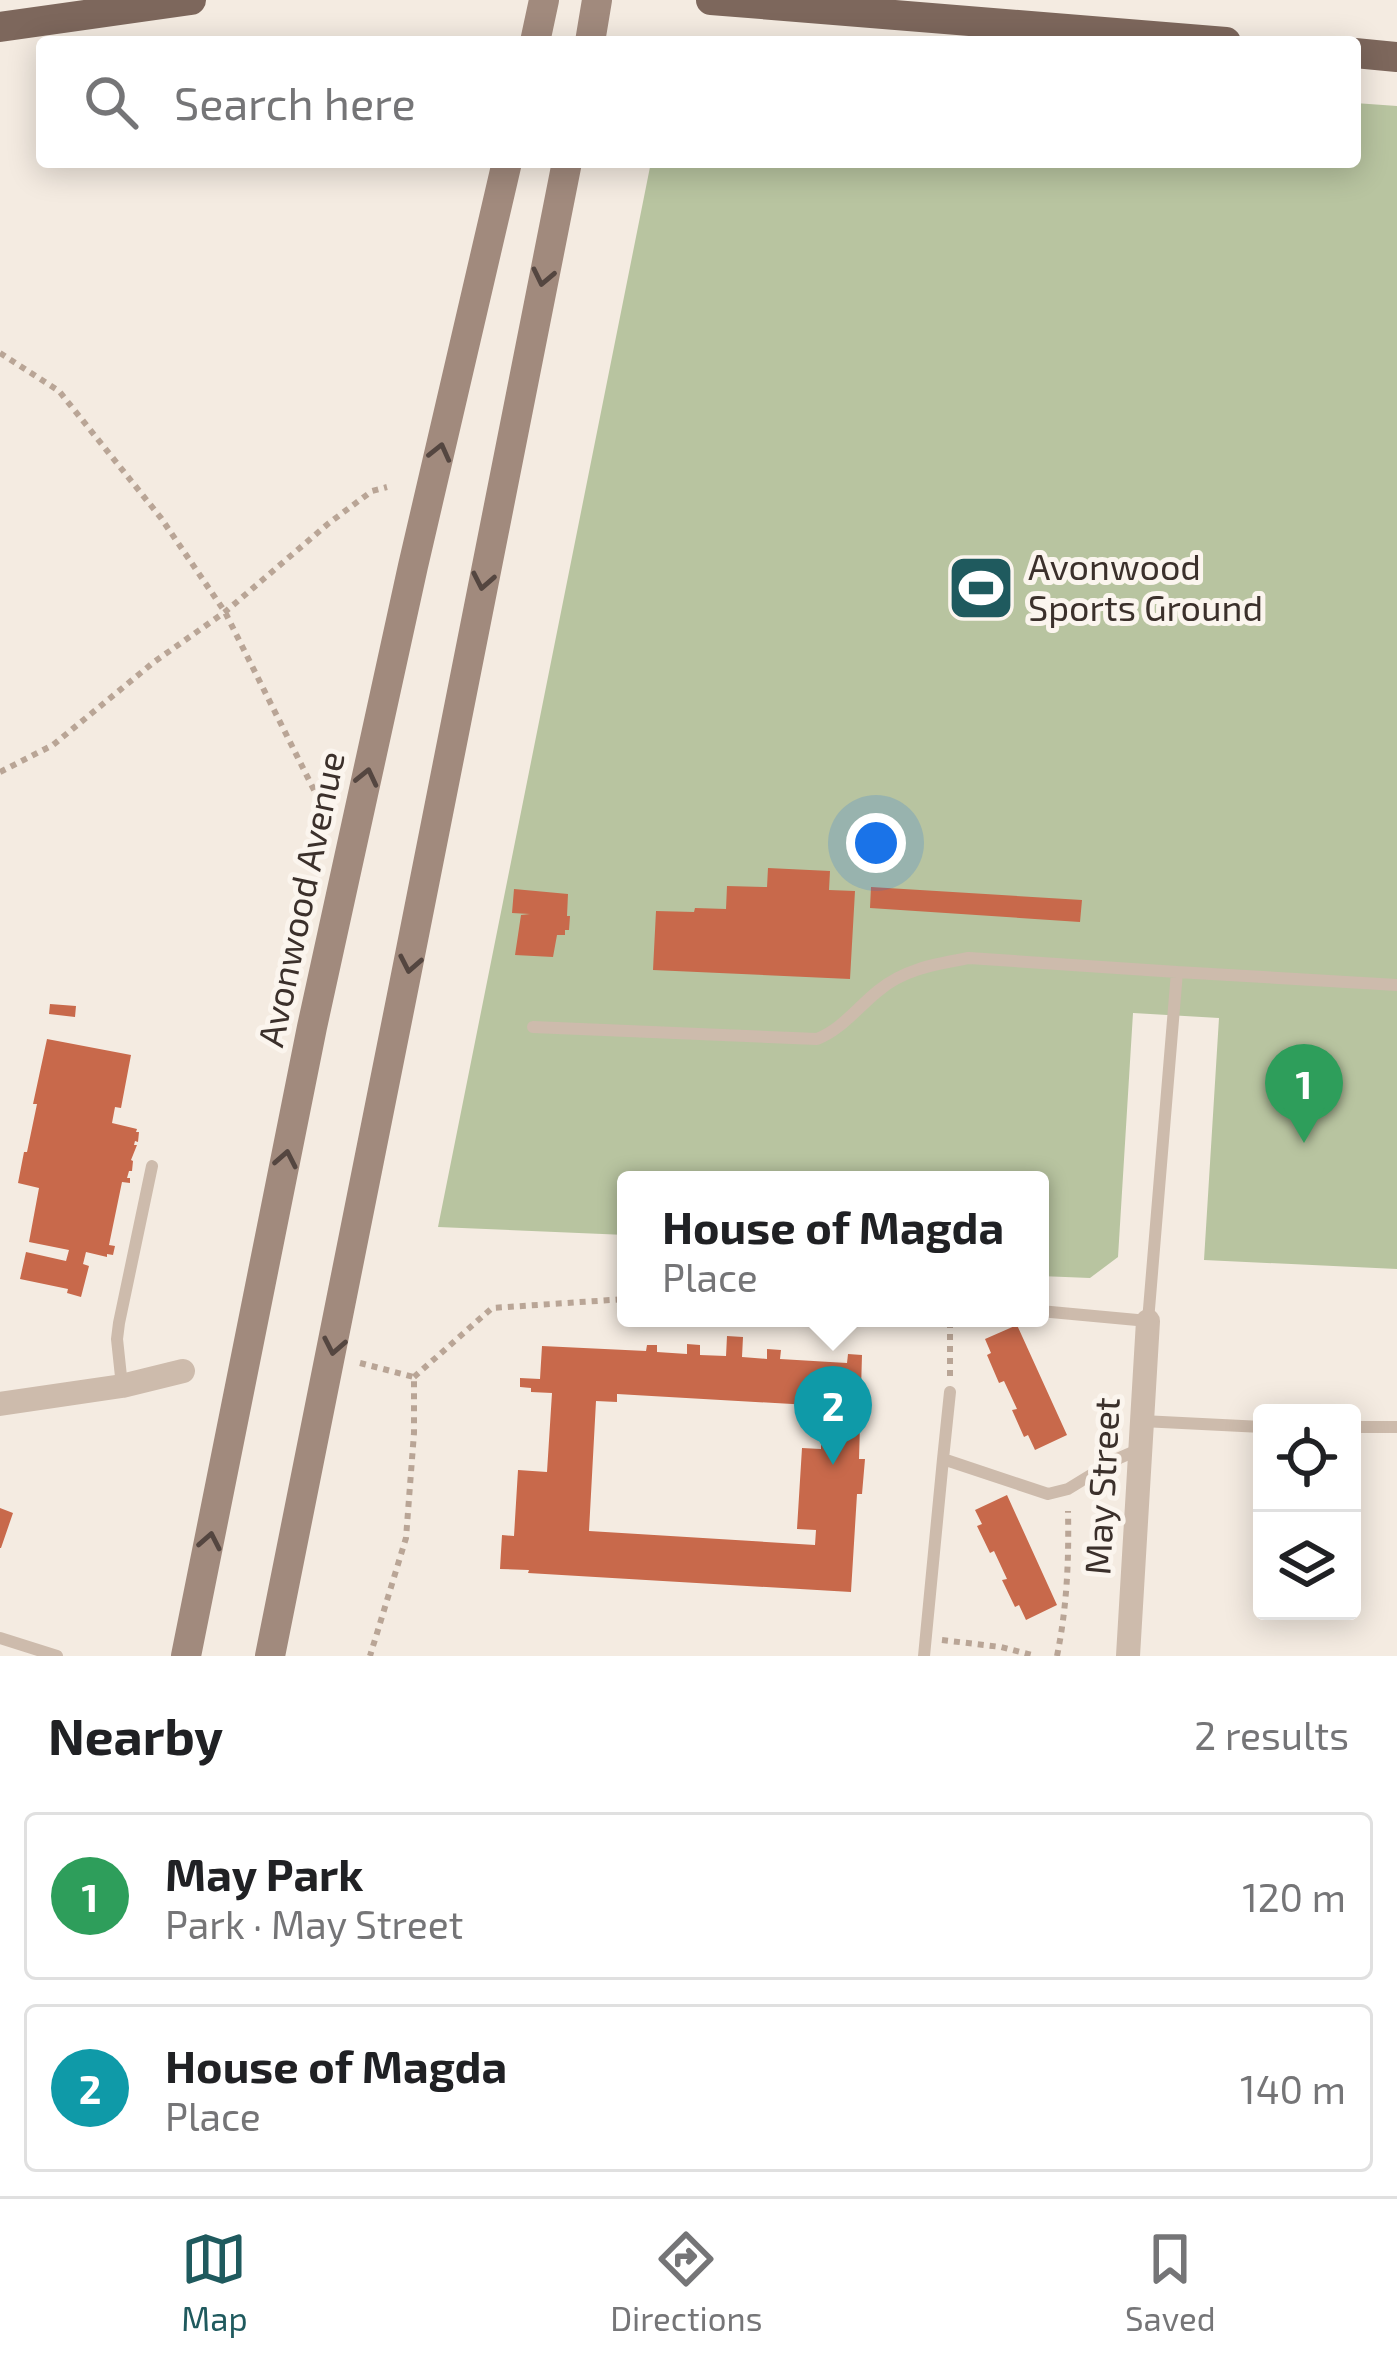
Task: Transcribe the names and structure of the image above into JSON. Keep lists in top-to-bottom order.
{
  "streets": {
    "main road": ["Avonwood Avenue"],
    "street": ["May Street"]
  },
  "places": {
    "sports": ["Avonwood Sports Ground"]
  },
  "page": {
    "search": "Search here",
    "pins": ["1", "2"],
    "popup": ["House of Magda", "Place"],
    "heading": ["Nearby", "2 results"],
    "list": [
      {
        "mark": "1",
        "name": "May Park",
        "note": "Park · May Street",
        "value": "120 m"
      },
      {
        "mark": "2",
        "name": "House of Magda",
        "note": "Place",
        "value": "140 m"
      }
    ],
    "nav": ["Map", "Directions", "Saved"]
  }
}
